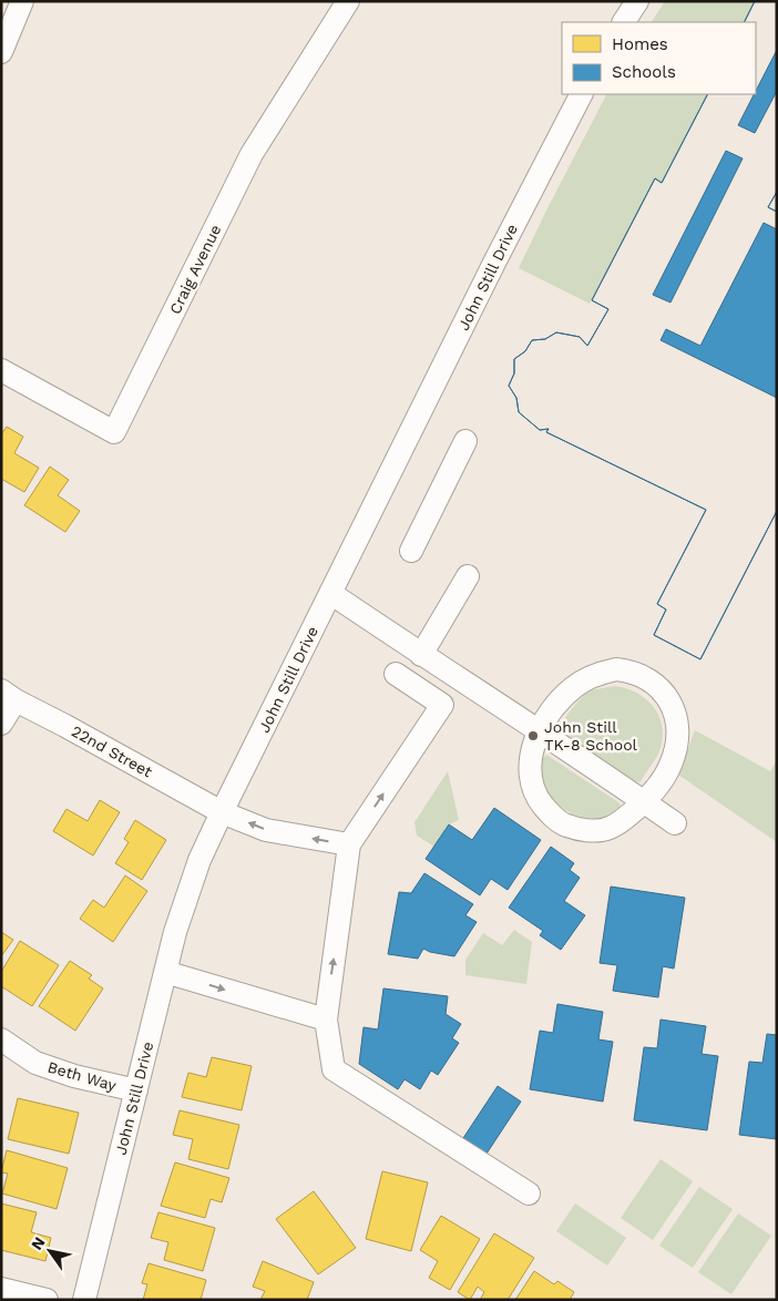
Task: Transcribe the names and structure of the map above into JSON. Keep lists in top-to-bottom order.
{
  "streets": {
    "street": [
      "Craig Avenue",
      "John Still Drive",
      "22nd Street",
      "Beth Way"
    ]
  },
  "crossings": [
    ["John Still Drive", "22nd Street"],
    ["John Still Drive", "Beth Way"]
  ],
  "places": ["John Still TK-8 School"],
  "legend": ["Homes", "Schools"],
  "north": "top left"
}
